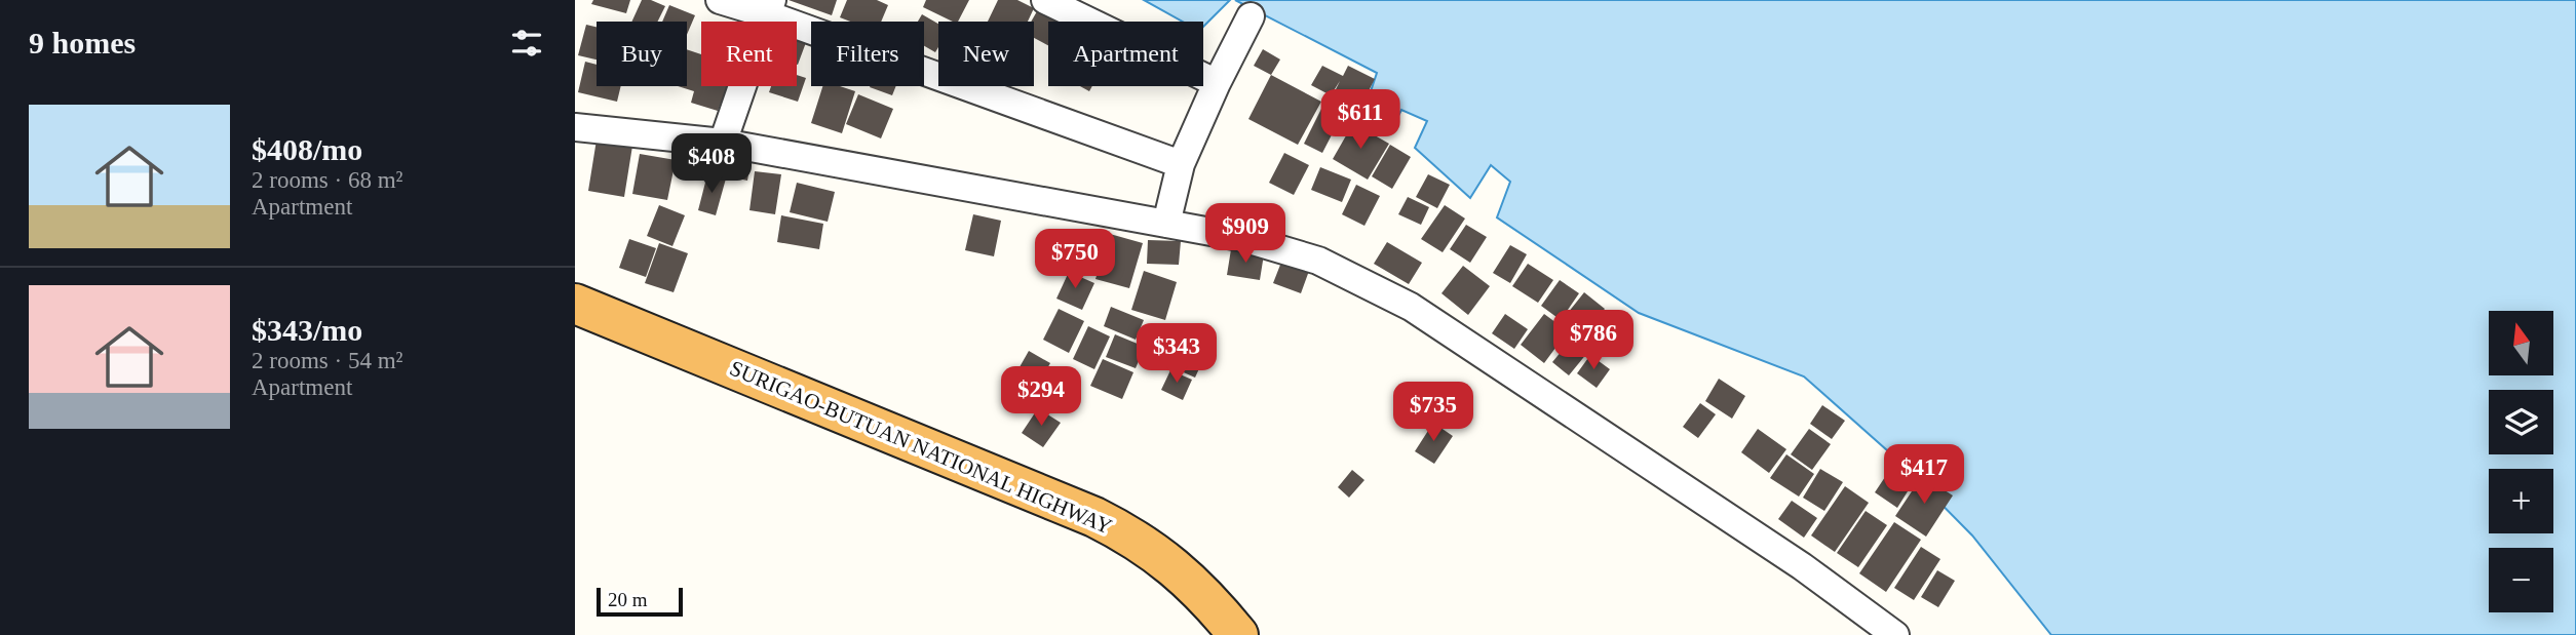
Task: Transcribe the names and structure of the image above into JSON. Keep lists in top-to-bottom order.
{
  "streets": {
    "highway": ["SURIGAO-BUTUAN NATIONAL HIGHWAY"]
  },
  "scale_bar": "20 m",
  "north": "top",
  "page": {
    "heading": "9 homes",
    "chip": [
      "Buy",
      "Rent",
      "Filters",
      "New",
      "Apartment"
    ],
    "list": [
      {
        "name": "$408/mo",
        "note": "2 rooms · 68 m² · Apartment"
      },
      {
        "name": "$343/mo",
        "note": "2 rooms · 54 m² · Apartment"
      }
    ],
    "price": [
      "$611",
      "$408",
      "$909",
      "$750",
      "$786",
      "$343",
      "$294",
      "$735",
      "$417"
    ],
    "map_buttons": ["+", "−"],
    "scale": "20 m"
  }
}
